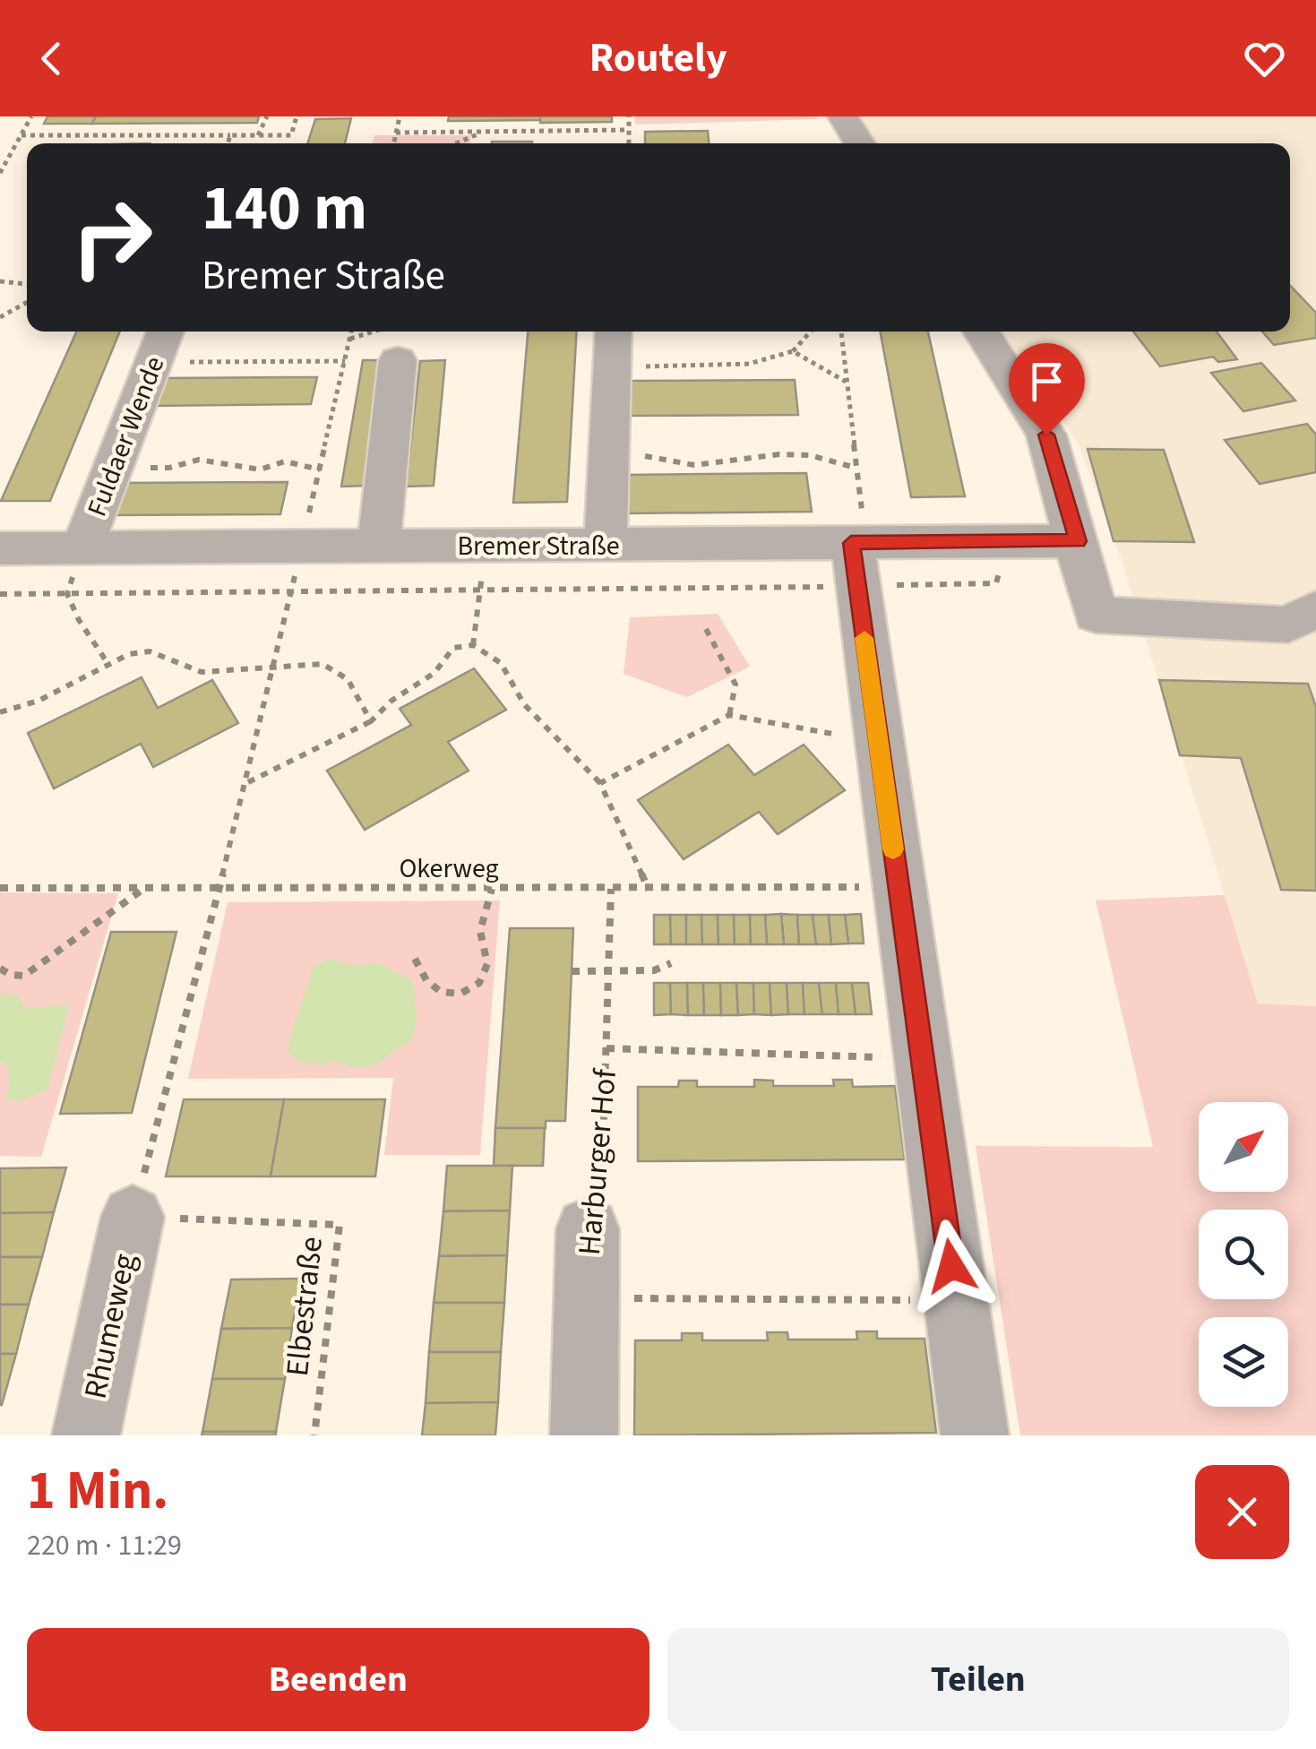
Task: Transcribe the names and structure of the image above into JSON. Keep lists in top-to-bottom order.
{
  "streets": {
    "street": [
      "Fuldaer Wende",
      "Bremer Straße",
      "Harburger Hof",
      "Rhumeweg"
    ],
    "path": ["Okerweg", "Elbestraße"]
  },
  "crossings": [
    ["Fuldaer Wende", "Bremer Straße"],
    ["Okerweg", "Harburger Hof"],
    ["Elbestraße", "Rhumeweg"]
  ],
  "north": "top right",
  "page": {
    "header": "Routely",
    "turn": ["140 m", "Bremer Straße"],
    "heading": ["1 Min.", "220 m · 11:29"],
    "buttons": ["Beenden", "Teilen"]
  }
}
